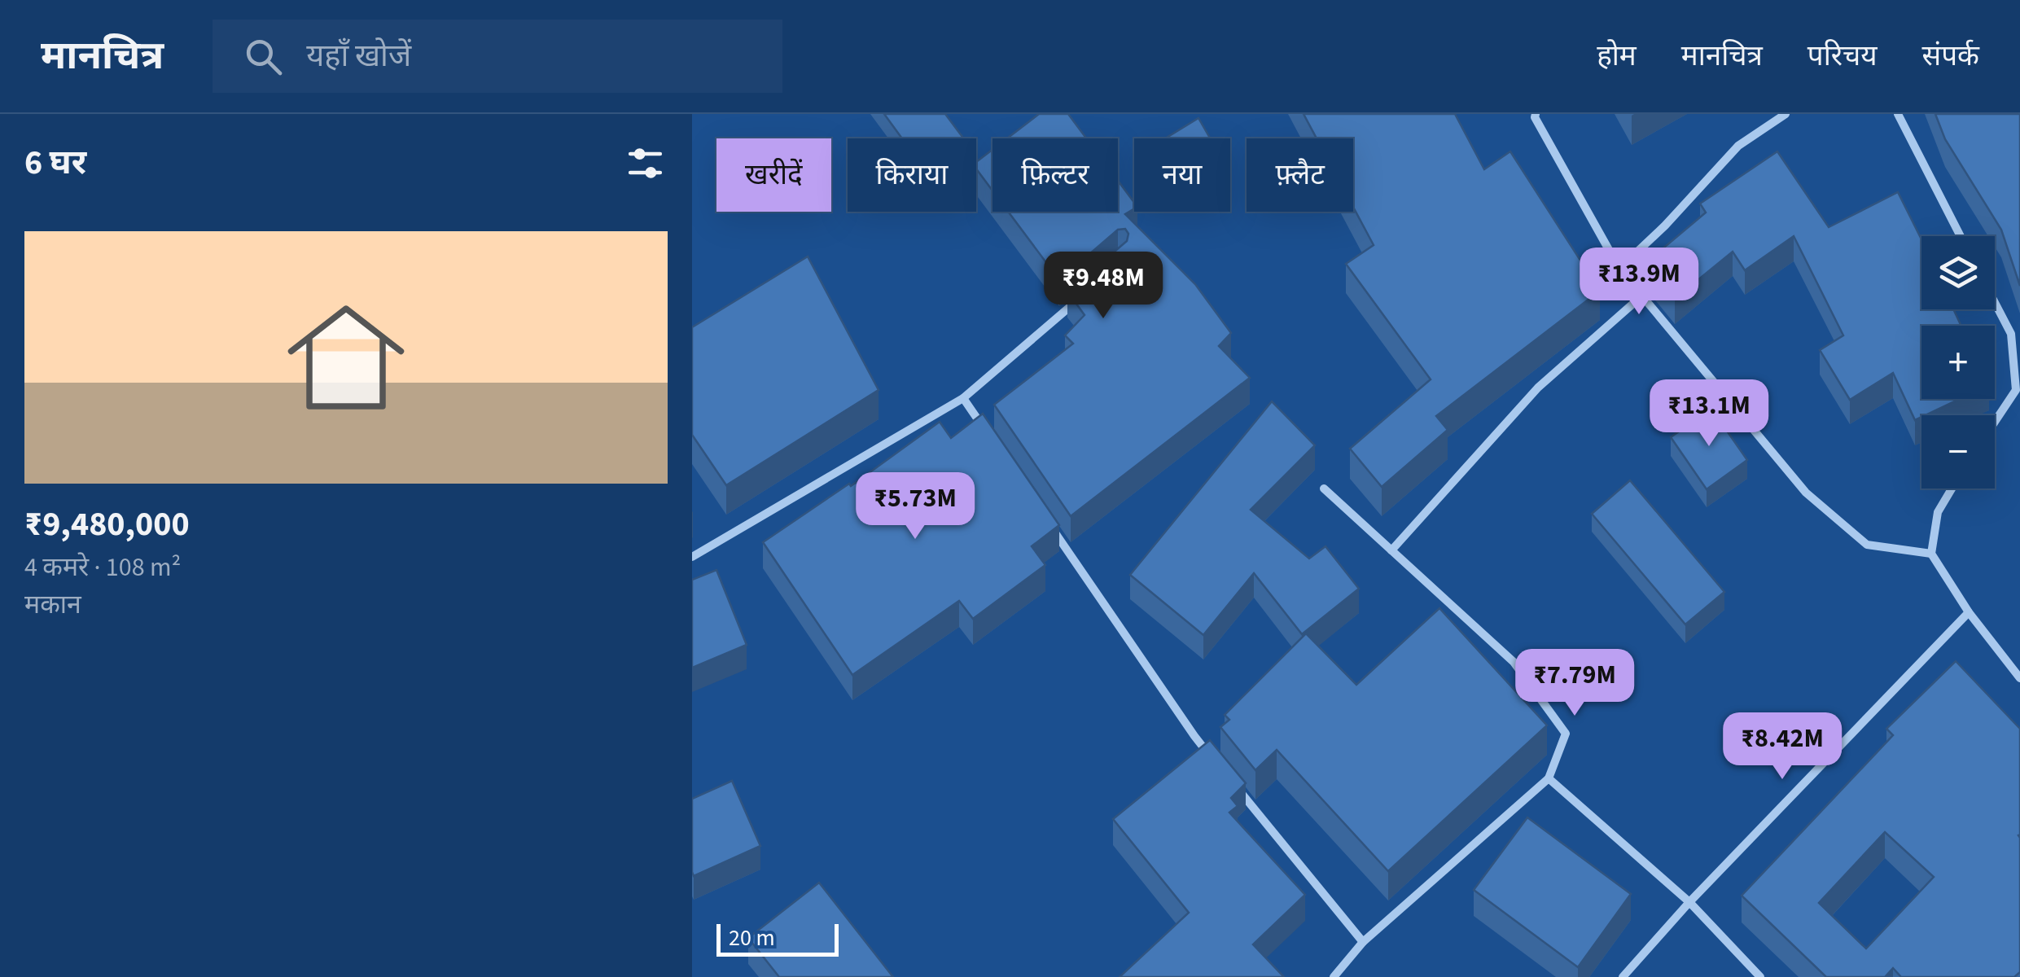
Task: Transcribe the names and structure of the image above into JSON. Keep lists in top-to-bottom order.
{
  "scale_bar": "20 m",
  "page": {
    "header": "मानचित्र",
    "search": "यहाँ खोजें",
    "nav": [
      "होम",
      "मानचित्र",
      "परिचय",
      "संपर्क"
    ],
    "heading": "6 घर",
    "chip": [
      "खरीदें",
      "किराया",
      "फ़िल्टर",
      "नया",
      "फ़्लैट"
    ],
    "list": [
      {
        "name": "₹9,480,000",
        "note": "4 कमरे · 108 m² · मकान"
      }
    ],
    "map_buttons": ["+", "−"],
    "price": [
      "₹13.9M",
      "₹9.48M",
      "₹13.1M",
      "₹5.73M",
      "₹7.79M",
      "₹8.42M"
    ],
    "scale": "20 m"
  }
}
